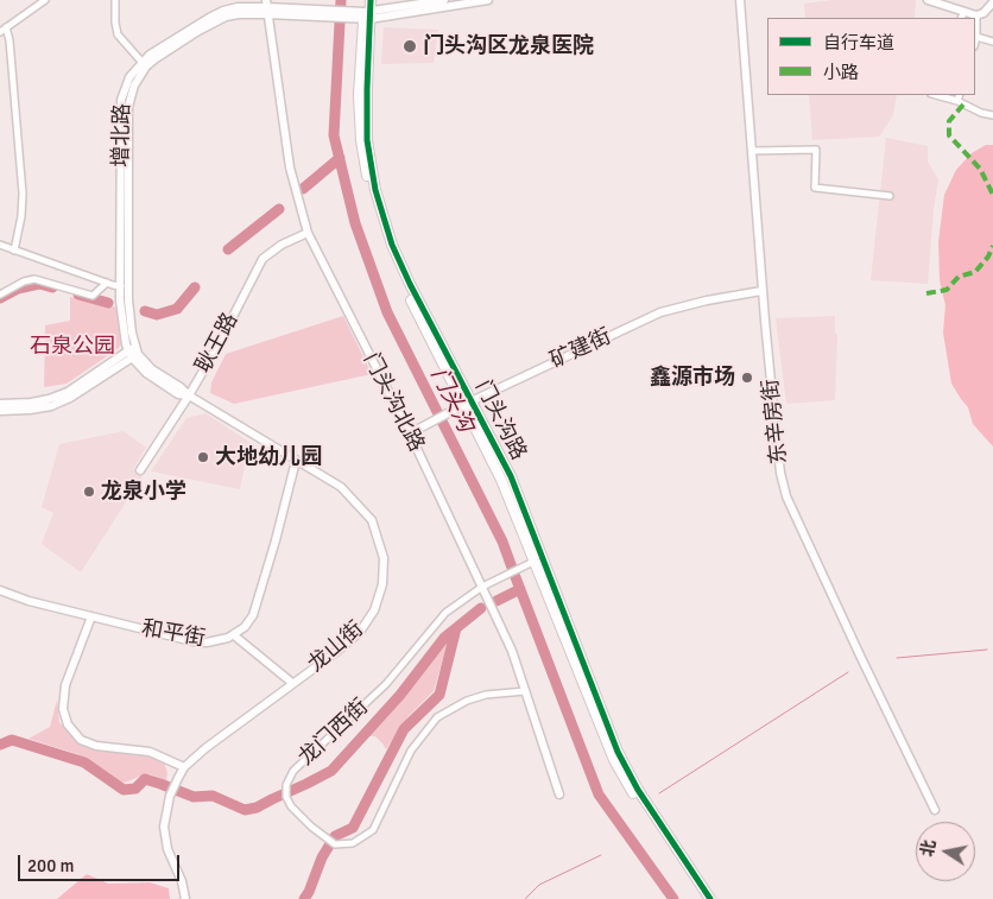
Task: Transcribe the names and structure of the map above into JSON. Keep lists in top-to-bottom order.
{
  "streets": {
    "main road": ["门头沟路"],
    "street": [
      "增北路",
      "耿王路",
      "矿建街",
      "门头沟北路",
      "东辛房街",
      "和平街",
      "龙山街",
      "龙门西街"
    ]
  },
  "crossings": [
    ["增北路", "门头沟北路"],
    ["增北路", "门头沟路"],
    ["增北路", "龙山街"],
    ["耿王路", "门头沟北路"],
    ["耿王路", "龙山街"],
    ["矿建街", "门头沟北路"],
    ["矿建街", "门头沟路"],
    ["矿建街", "东辛房街"],
    ["门头沟北路", "龙门西街"],
    ["门头沟路", "龙门西街"],
    ["和平街", "龙山街"]
  ],
  "water": ["门头沟"],
  "parks": ["石泉公园"],
  "places": [
    "门头沟区龙泉医院",
    "鑫源市场",
    "大地幼儿园",
    "龙泉小学"
  ],
  "legend": ["自行车道", "小路"],
  "scale_bar": "200 m",
  "north": "left"
}
